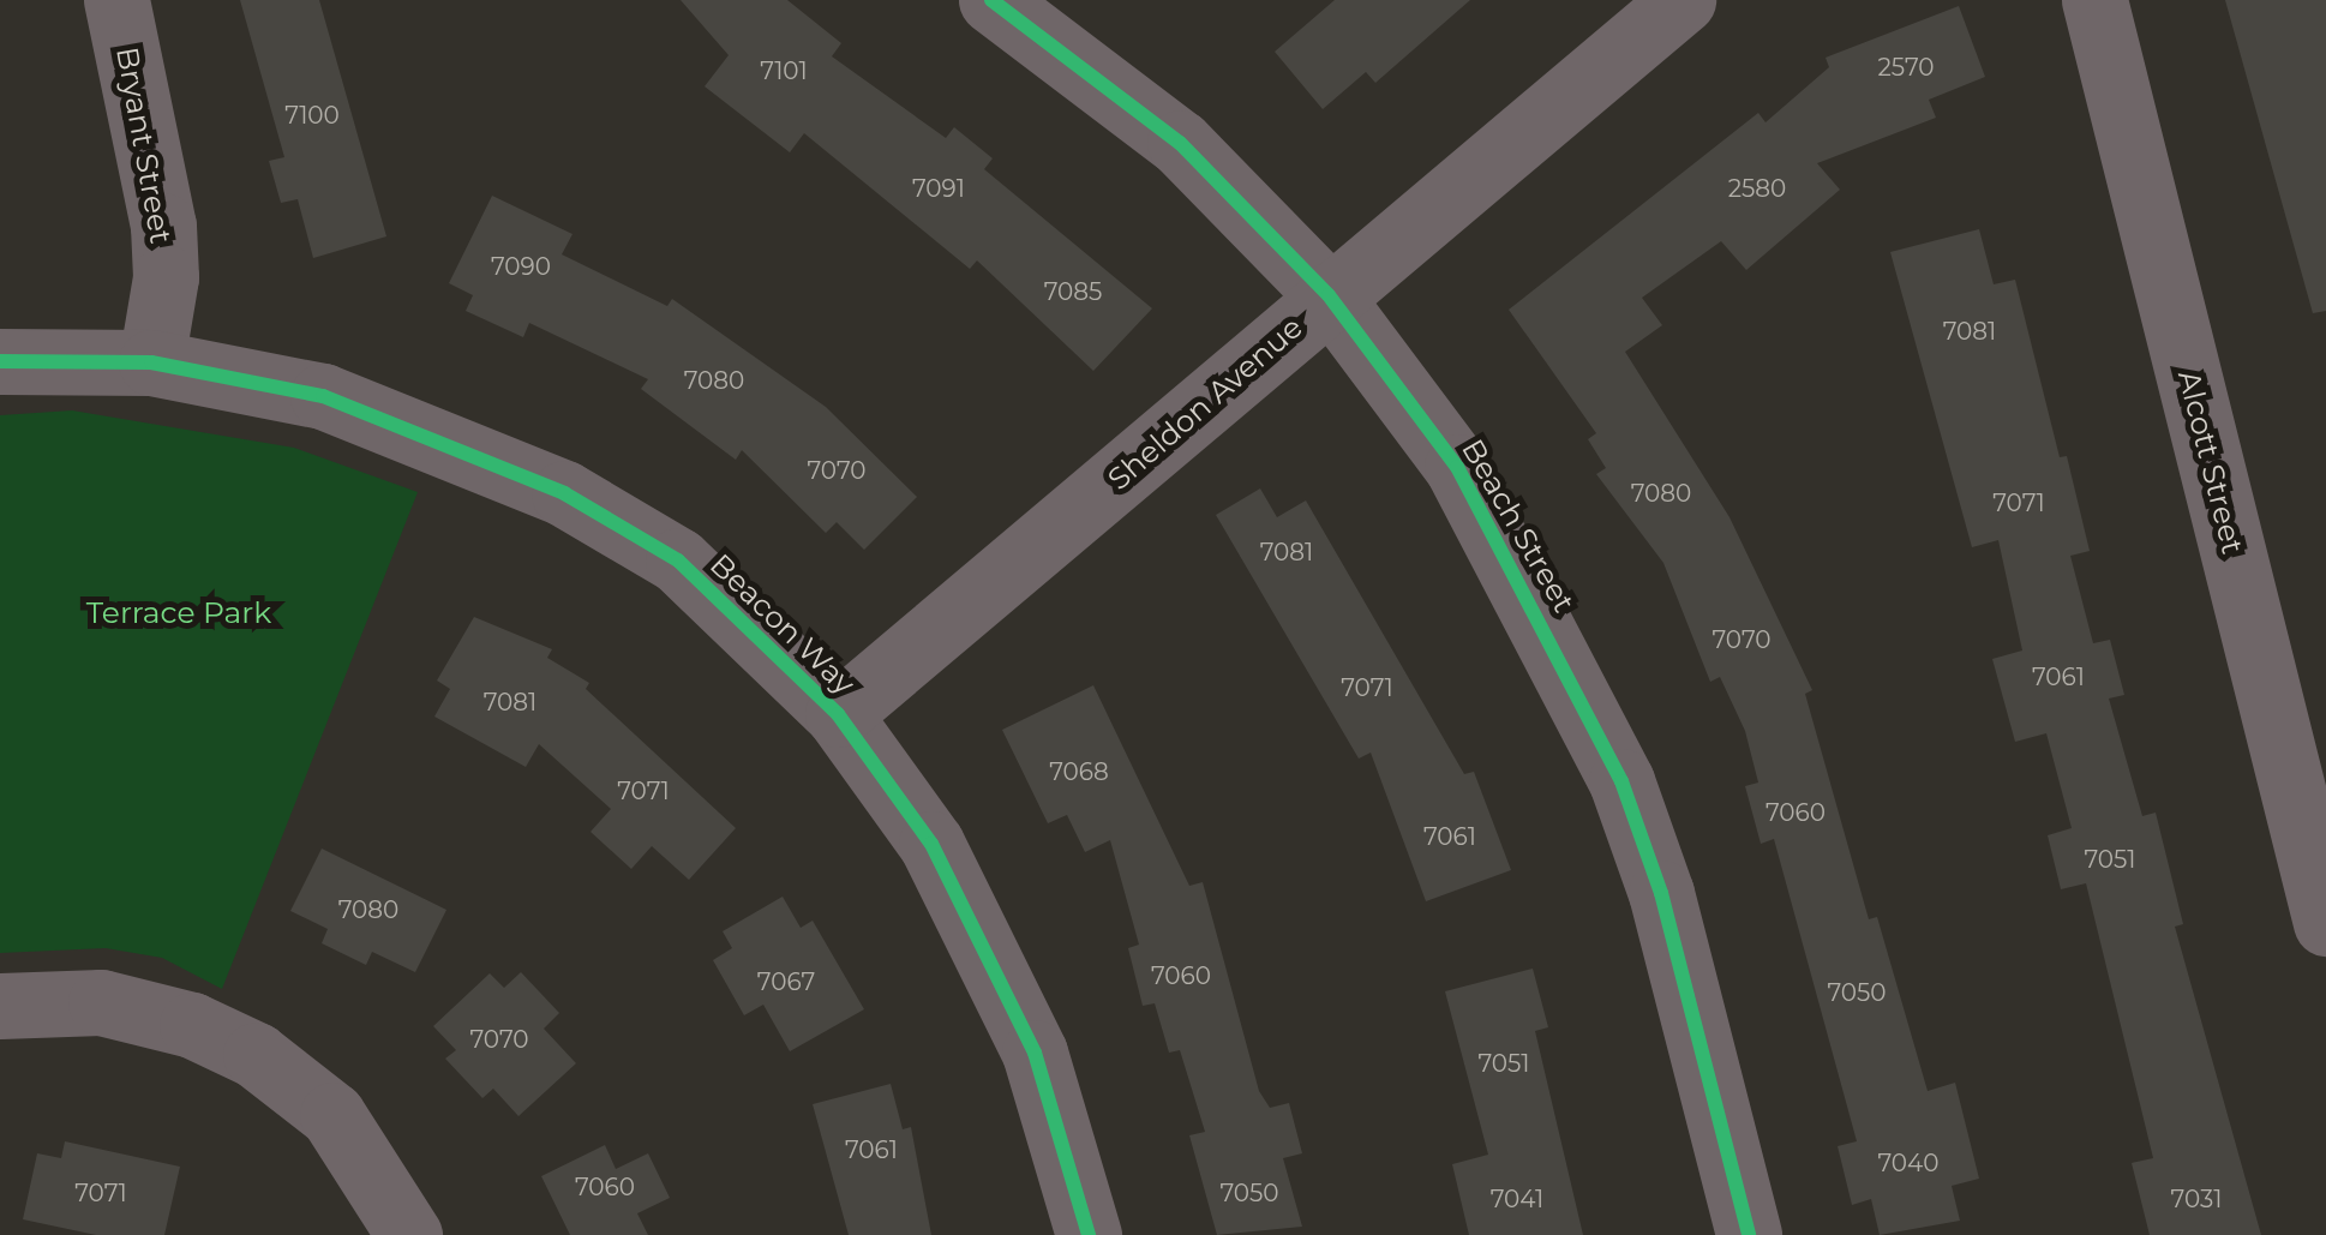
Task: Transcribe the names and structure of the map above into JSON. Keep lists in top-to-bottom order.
{
  "streets": {
    "street": [
      "Bryant Street",
      "Sheldon Avenue",
      "Alcott Street",
      "Beach Street",
      "Beacon Way"
    ]
  },
  "crossings": [
    ["Bryant Street", "Beacon Way"],
    ["Sheldon Avenue", "Beach Street"],
    ["Sheldon Avenue", "Beacon Way"]
  ],
  "parks": ["Terrace Park"],
  "house_numbers": [
    "2570",
    "7101",
    "7100",
    "7091",
    "2580",
    "7090",
    "7085",
    "7081",
    "7080",
    "7070",
    "7080",
    "7071",
    "7081",
    "7070",
    "7061",
    "7071",
    "7081",
    "7068",
    "7071",
    "7060",
    "7061",
    "7051",
    "7080",
    "7060",
    "7067",
    "7050",
    "7070",
    "7051",
    "7061",
    "7040",
    "7060",
    "7071",
    "7050",
    "7041",
    "7031"
  ]
}
